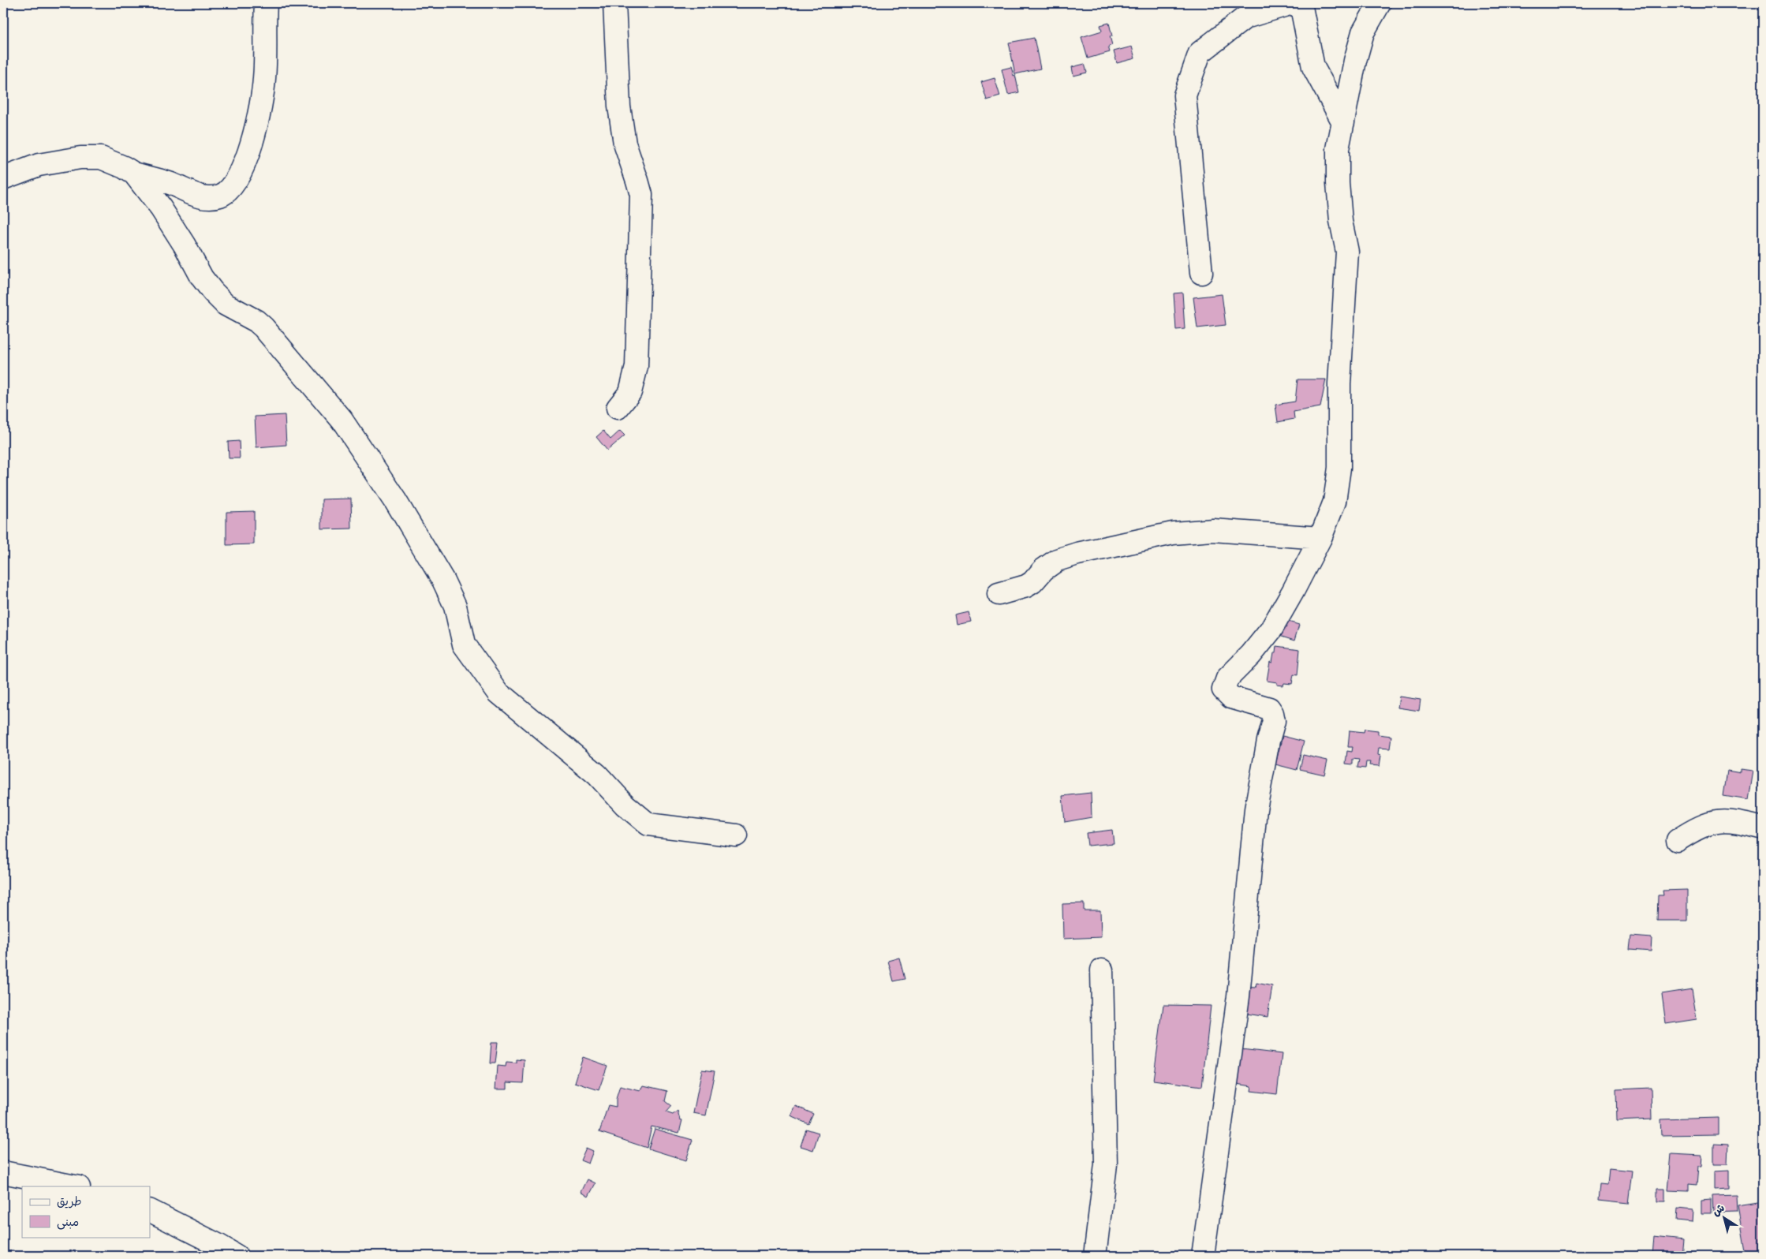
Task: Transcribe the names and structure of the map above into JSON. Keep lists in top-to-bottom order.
{
  "legend": ["طريق", "مبنى"],
  "north": "top left"
}
